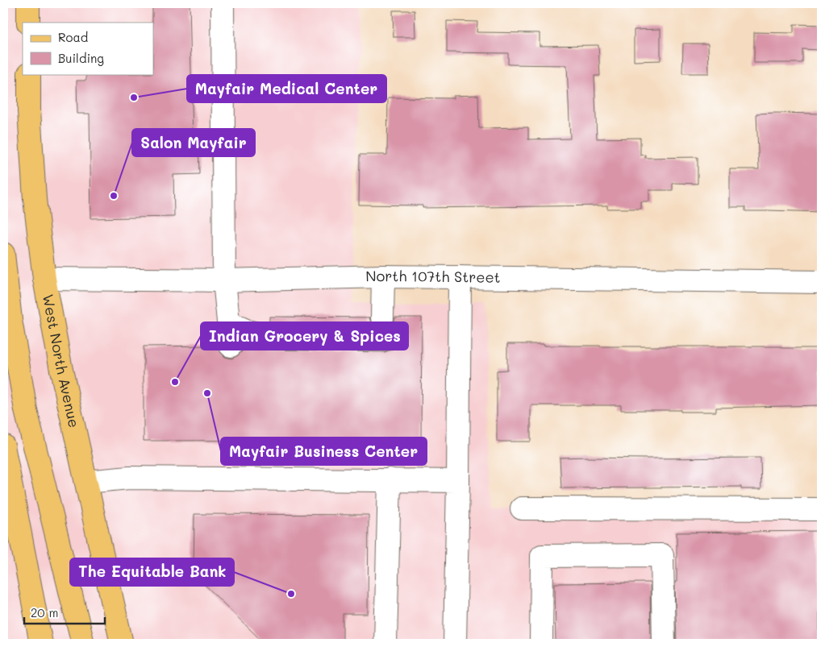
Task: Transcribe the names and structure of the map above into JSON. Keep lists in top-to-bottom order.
{
  "streets": {
    "main road": ["West North Avenue"],
    "street": ["North 107th Street"]
  },
  "crossings": [
    ["North 107th Street", "West North Avenue"]
  ],
  "places": [
    "Mayfair Medical Center",
    "Salon Mayfair",
    "Indian Grocery & Spices",
    "Mayfair Business Center",
    "The Equitable Bank"
  ],
  "legend": ["Road", "Building"],
  "scale_bar": "20 m"
}
